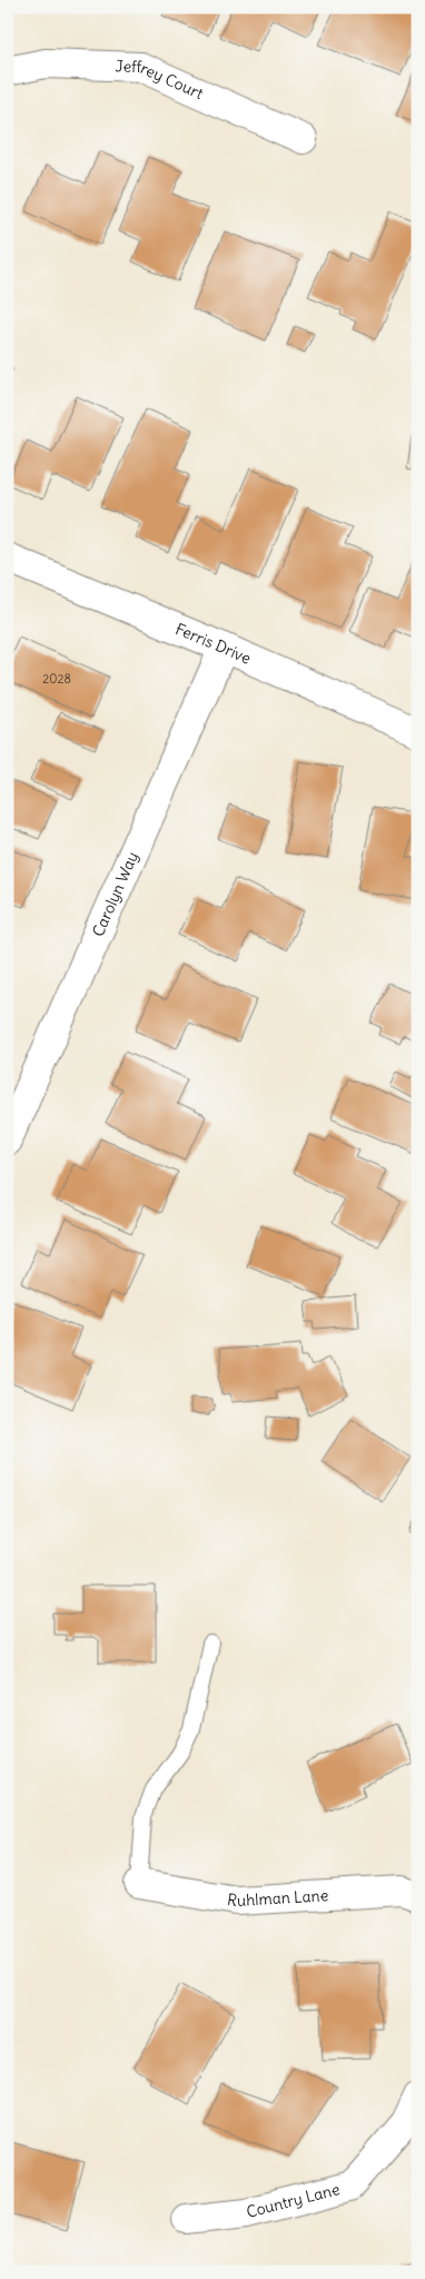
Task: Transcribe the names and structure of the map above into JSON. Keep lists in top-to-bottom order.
{
  "streets": {
    "street": [
      "Jeffrey Court",
      "Ferris Drive",
      "Carolyn Way",
      "Ruhlman Lane",
      "Country Lane"
    ]
  },
  "crossings": [
    ["Ferris Drive", "Carolyn Way"]
  ],
  "house_numbers": ["2028"]
}
